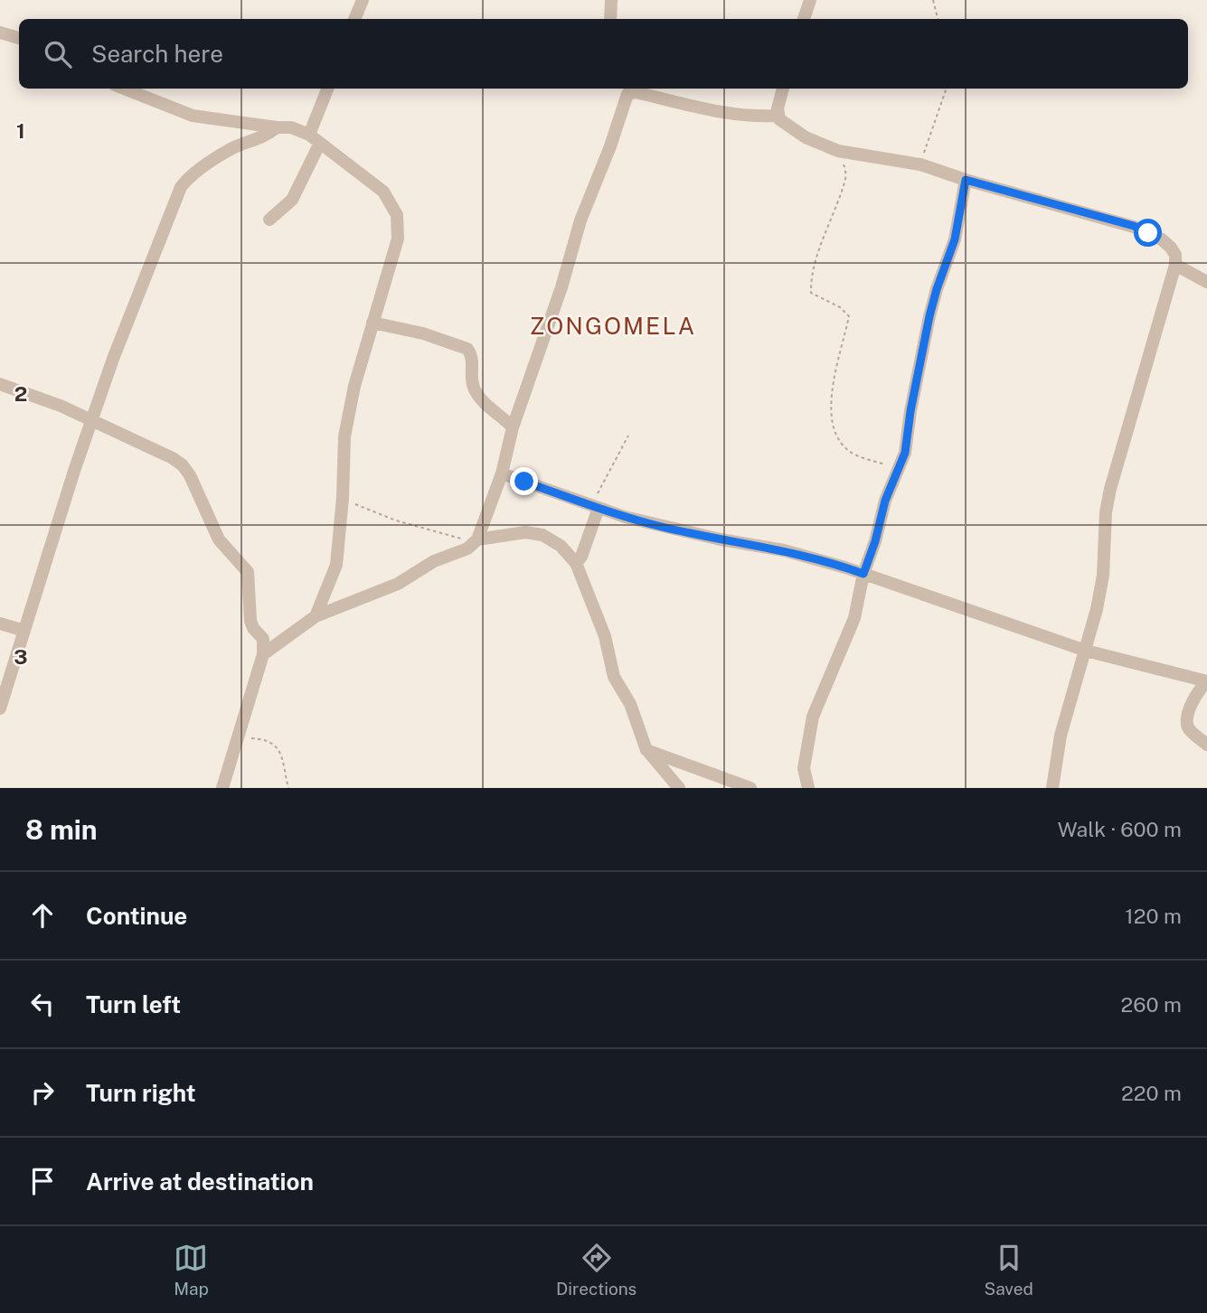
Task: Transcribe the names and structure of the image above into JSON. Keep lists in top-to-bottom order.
{
  "districts": ["ZONGOMELA"],
  "page": {
    "search": "Search here",
    "heading": ["8 min", "Walk · 600 m"],
    "list": [
      ["Continue", "120 m"],
      ["Turn left", "260 m"],
      ["Turn right", "220 m"],
      "Arrive at destination"
    ],
    "nav": ["Map", "Directions", "Saved"]
  },
  "grid": {
    "rows": ["1", "2", "3"]
  }
}
